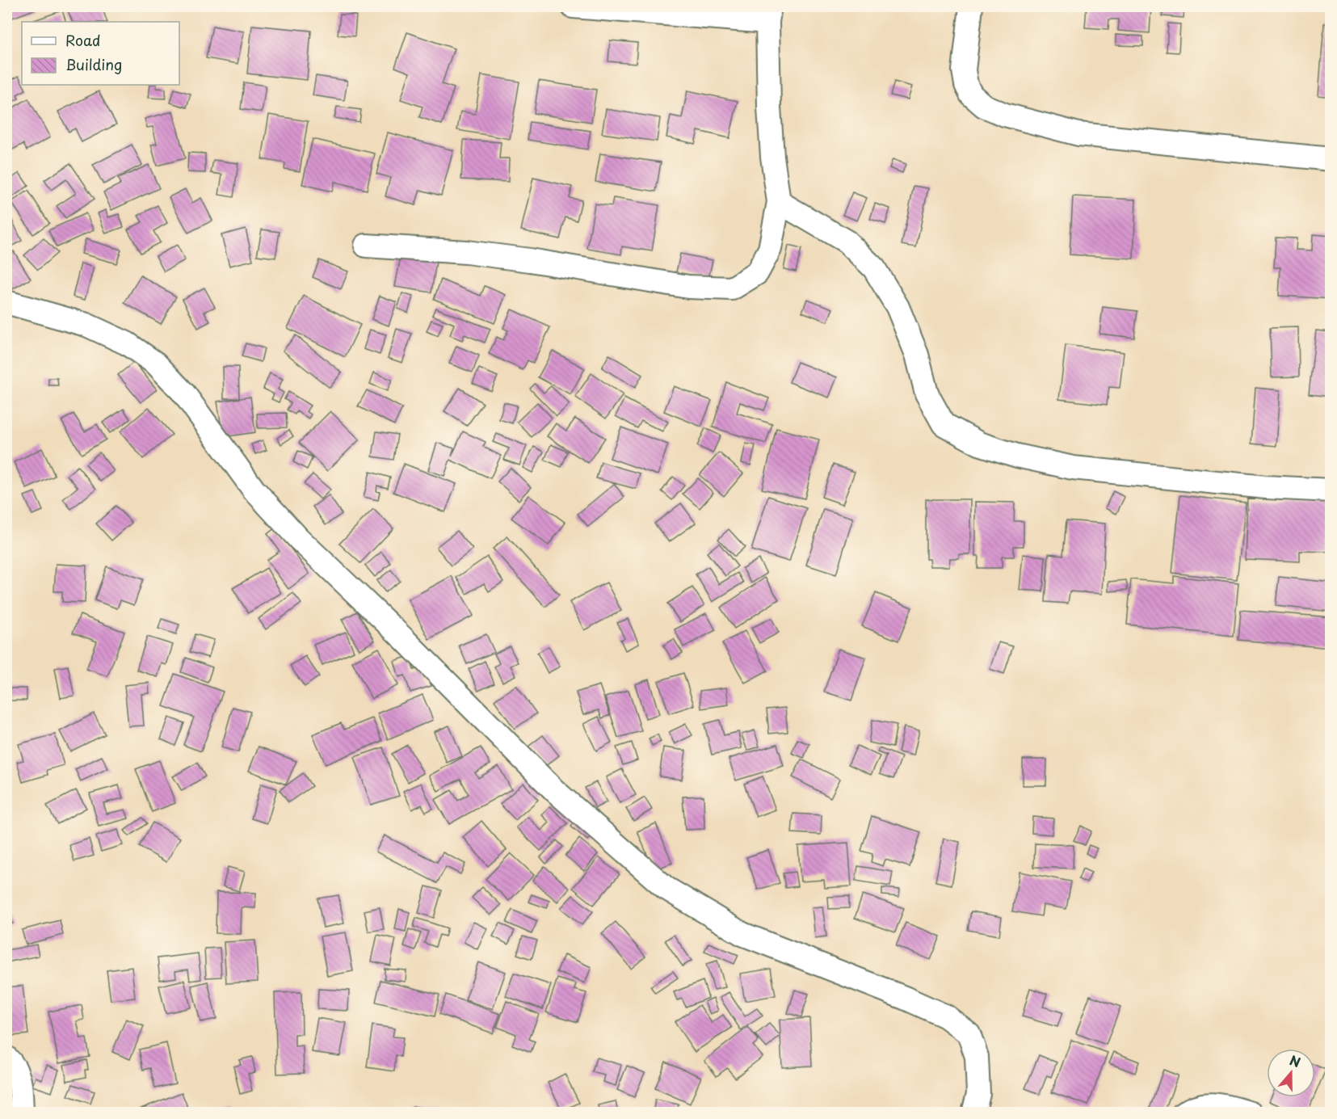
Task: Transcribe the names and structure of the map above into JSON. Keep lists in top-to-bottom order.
{
  "legend": ["Road", "Building"],
  "north": "top"
}
